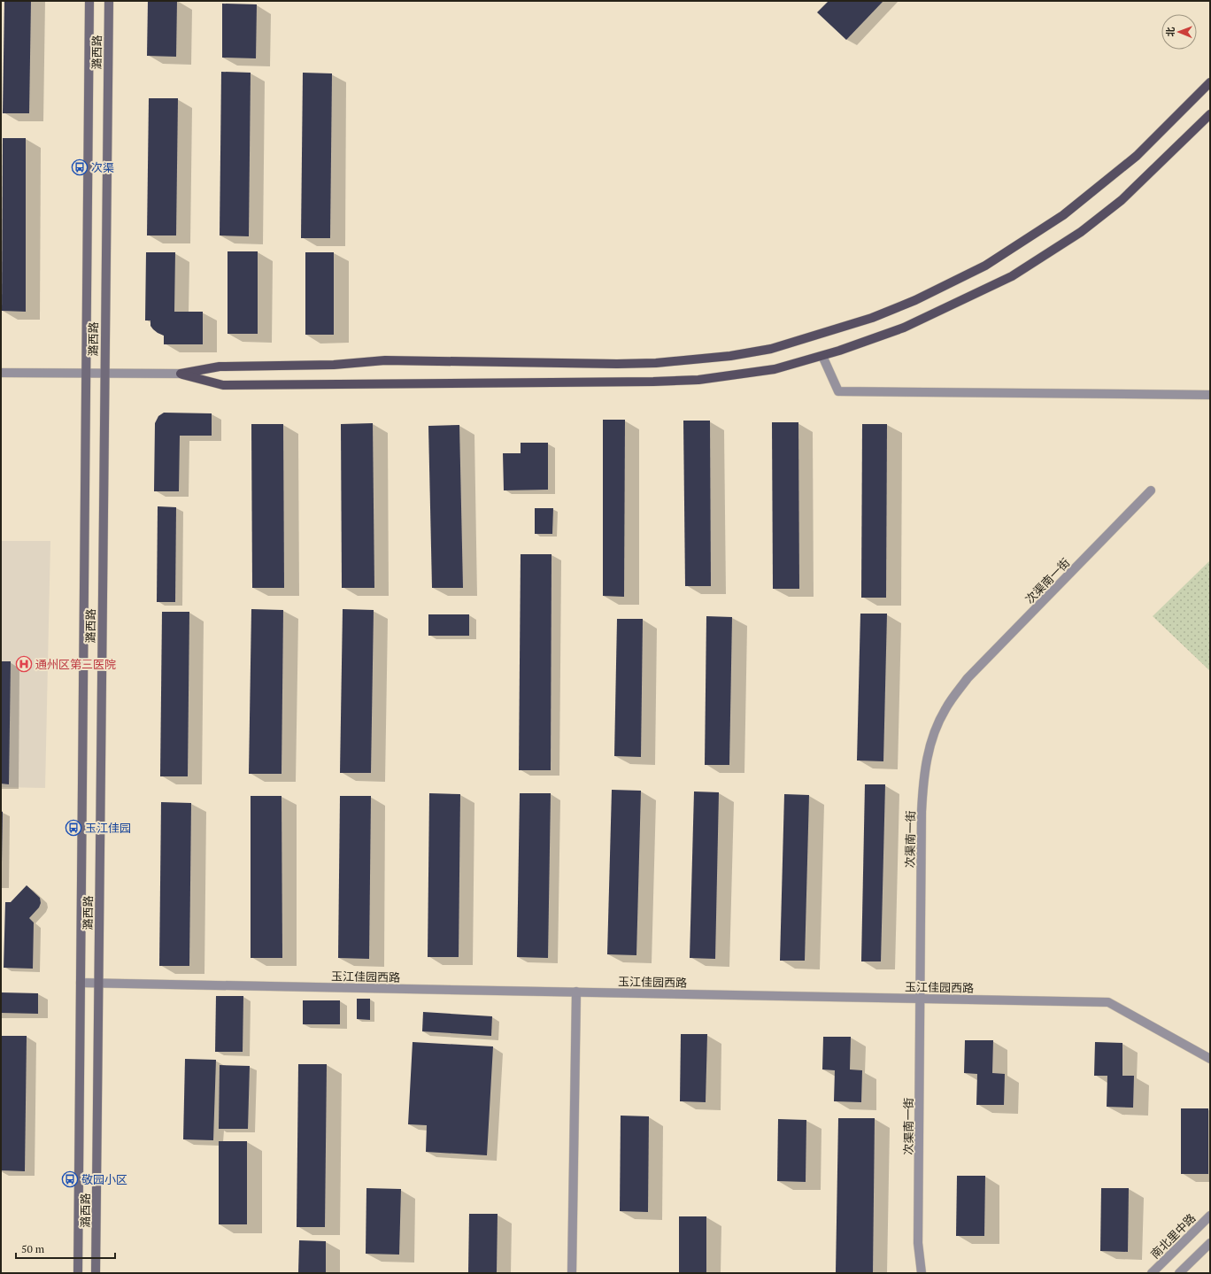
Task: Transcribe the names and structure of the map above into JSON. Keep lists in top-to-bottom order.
{
  "streets": {
    "main road": ["潞西路"],
    "street": ["次渠南一街", "玉江佳园西路", "南北里中路"]
  },
  "crossings": [
    ["潞西路", "玉江佳园西路"],
    ["次渠南一街", "玉江佳园西路"]
  ],
  "places": {
    "bus stop": ["次渠", "玉江佳园", "敬园小区"],
    "hospital": ["通州区第三医院"]
  },
  "scale_bar": "50 m",
  "north": "left"
}
